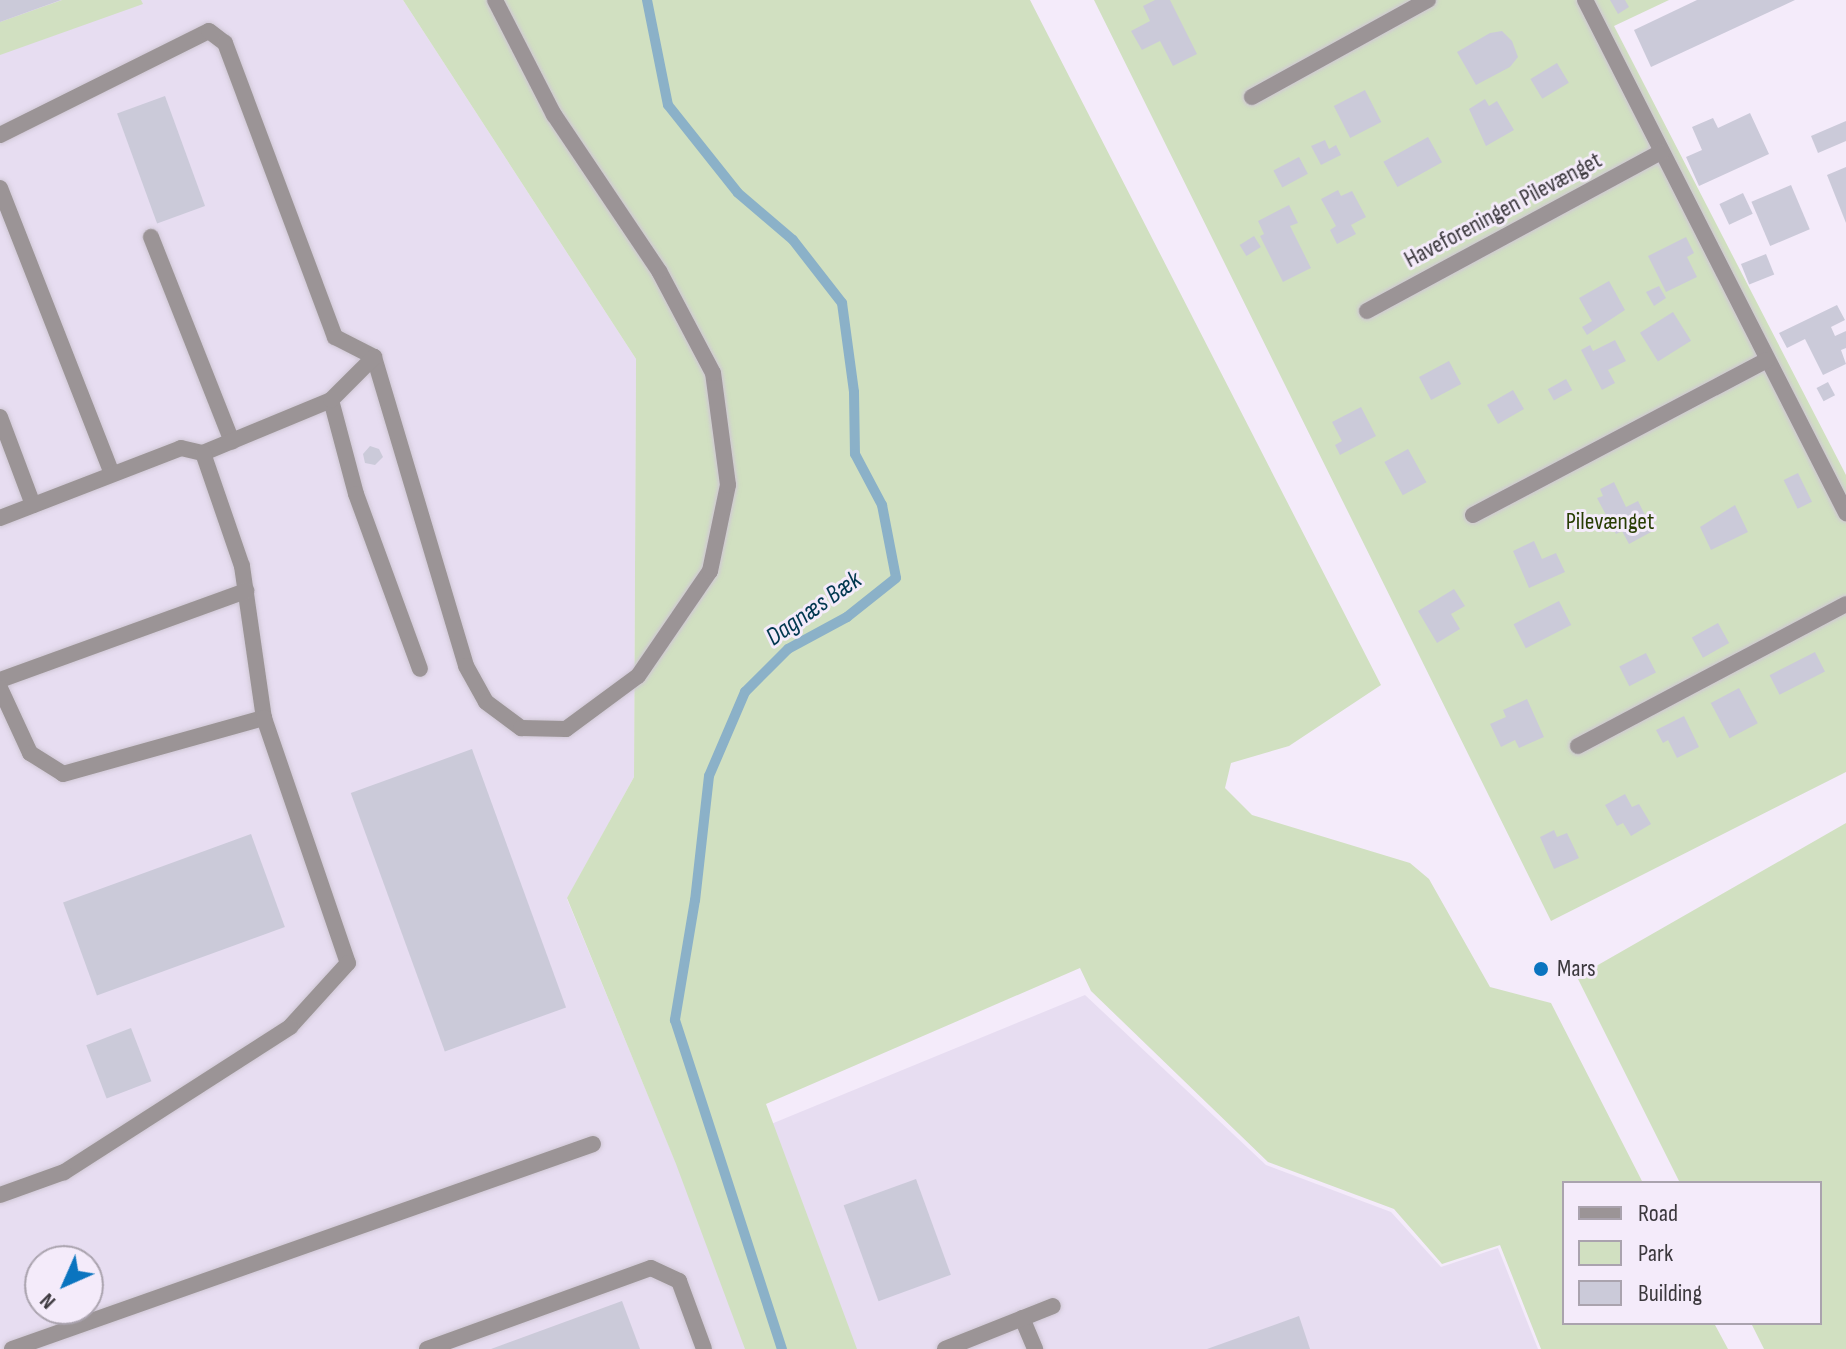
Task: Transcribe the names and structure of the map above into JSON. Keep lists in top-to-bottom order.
{
  "streets": {
    "street": ["Haveforeningen Pilevænget"]
  },
  "water": ["Dagnæs Bæk"],
  "parks": ["Pilevænget"],
  "places": ["Mars"],
  "legend": ["Road", "Park", "Building"],
  "north": "bottom left"
}
